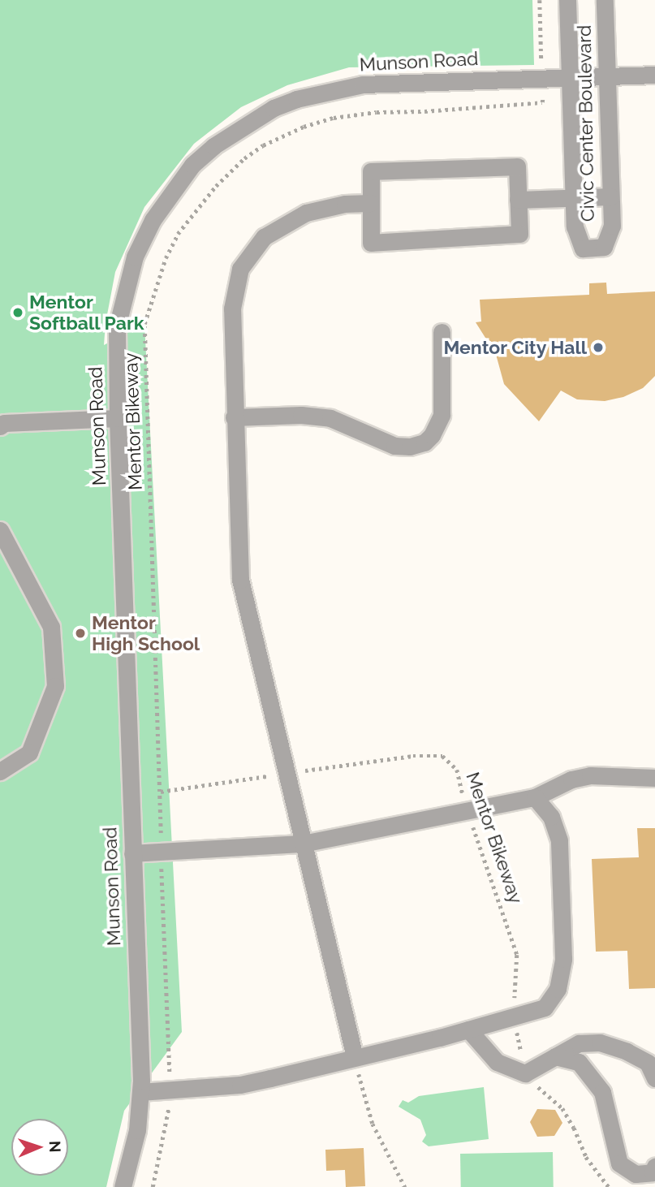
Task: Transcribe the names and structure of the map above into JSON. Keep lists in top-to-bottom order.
{
  "streets": {
    "street": ["Munson Road", "Civic Center Boulevard"],
    "path": ["Mentor Bikeway"]
  },
  "crossings": [
    ["Munson Road", "Civic Center Boulevard"]
  ],
  "places": ["Mentor Softball Park", "Mentor City Hall", "Mentor High School"],
  "north": "right"
}
